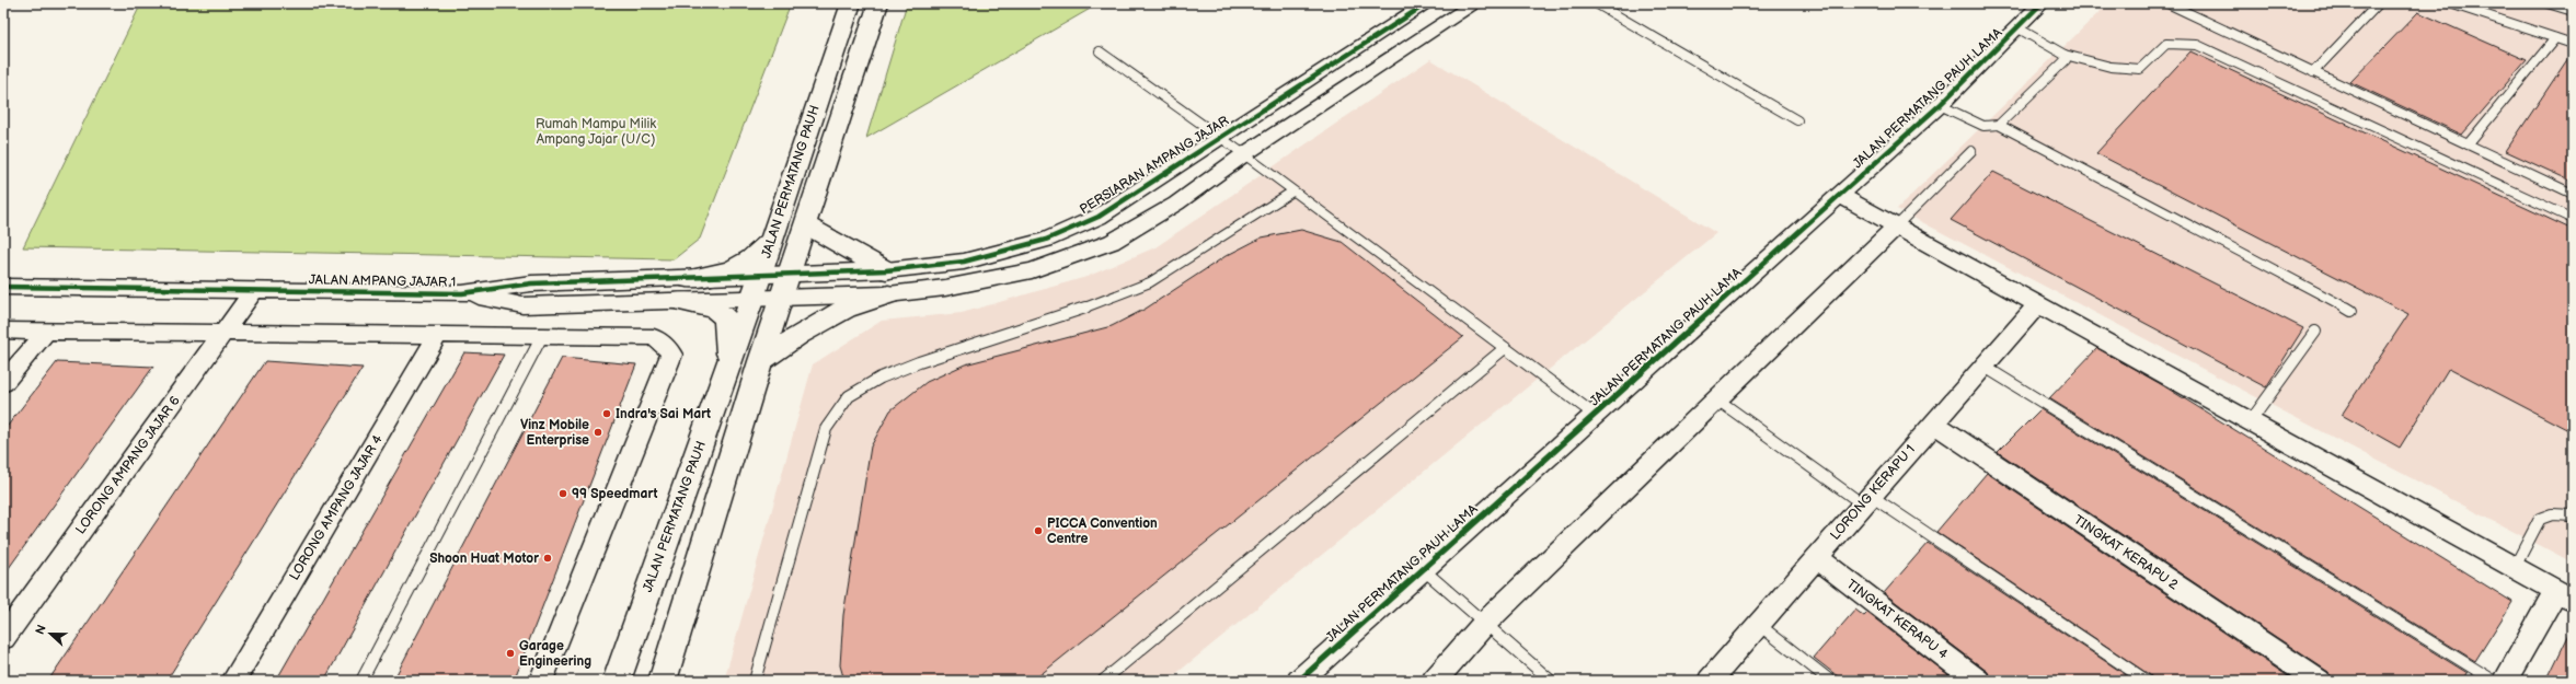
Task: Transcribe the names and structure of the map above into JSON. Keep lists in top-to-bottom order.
{
  "streets": {
    "main road": ["JALAN PERMATANG PAUH"],
    "street": [
      "JALAN PERMATANG PAUH LAMA",
      "PERSIARAN AMPANG JAJAR",
      "JALAN AMPANG JAJAR 1",
      "LORONG AMPANG JAJAR 6",
      "LORONG KERAPU 1",
      "LORONG AMPANG JAJAR 4",
      "TINGKAT KERAPU 2",
      "TINGKAT KERAPU 4"
    ]
  },
  "crossings": [
    ["PERSIARAN AMPANG JAJAR", "JALAN PERMATANG PAUH"],
    ["PERSIARAN AMPANG JAJAR", "JALAN AMPANG JAJAR 1"],
    ["JALAN PERMATANG PAUH", "JALAN AMPANG JAJAR 1"],
    ["JALAN AMPANG JAJAR 1", "LORONG AMPANG JAJAR 6"],
    ["LORONG KERAPU 1", "TINGKAT KERAPU 2"],
    ["LORONG KERAPU 1", "TINGKAT KERAPU 4"]
  ],
  "parks": ["Rumah Mampu Milik Ampang Jajar (U/C)"],
  "places": [
    "Indra's Sai Mart",
    "Vinz Mobile Enterprise",
    "99 Speedmart",
    "PICCA Convention Centre",
    "Shoon Huat Motor",
    "Garage Engineering"
  ],
  "north": "left"
}
